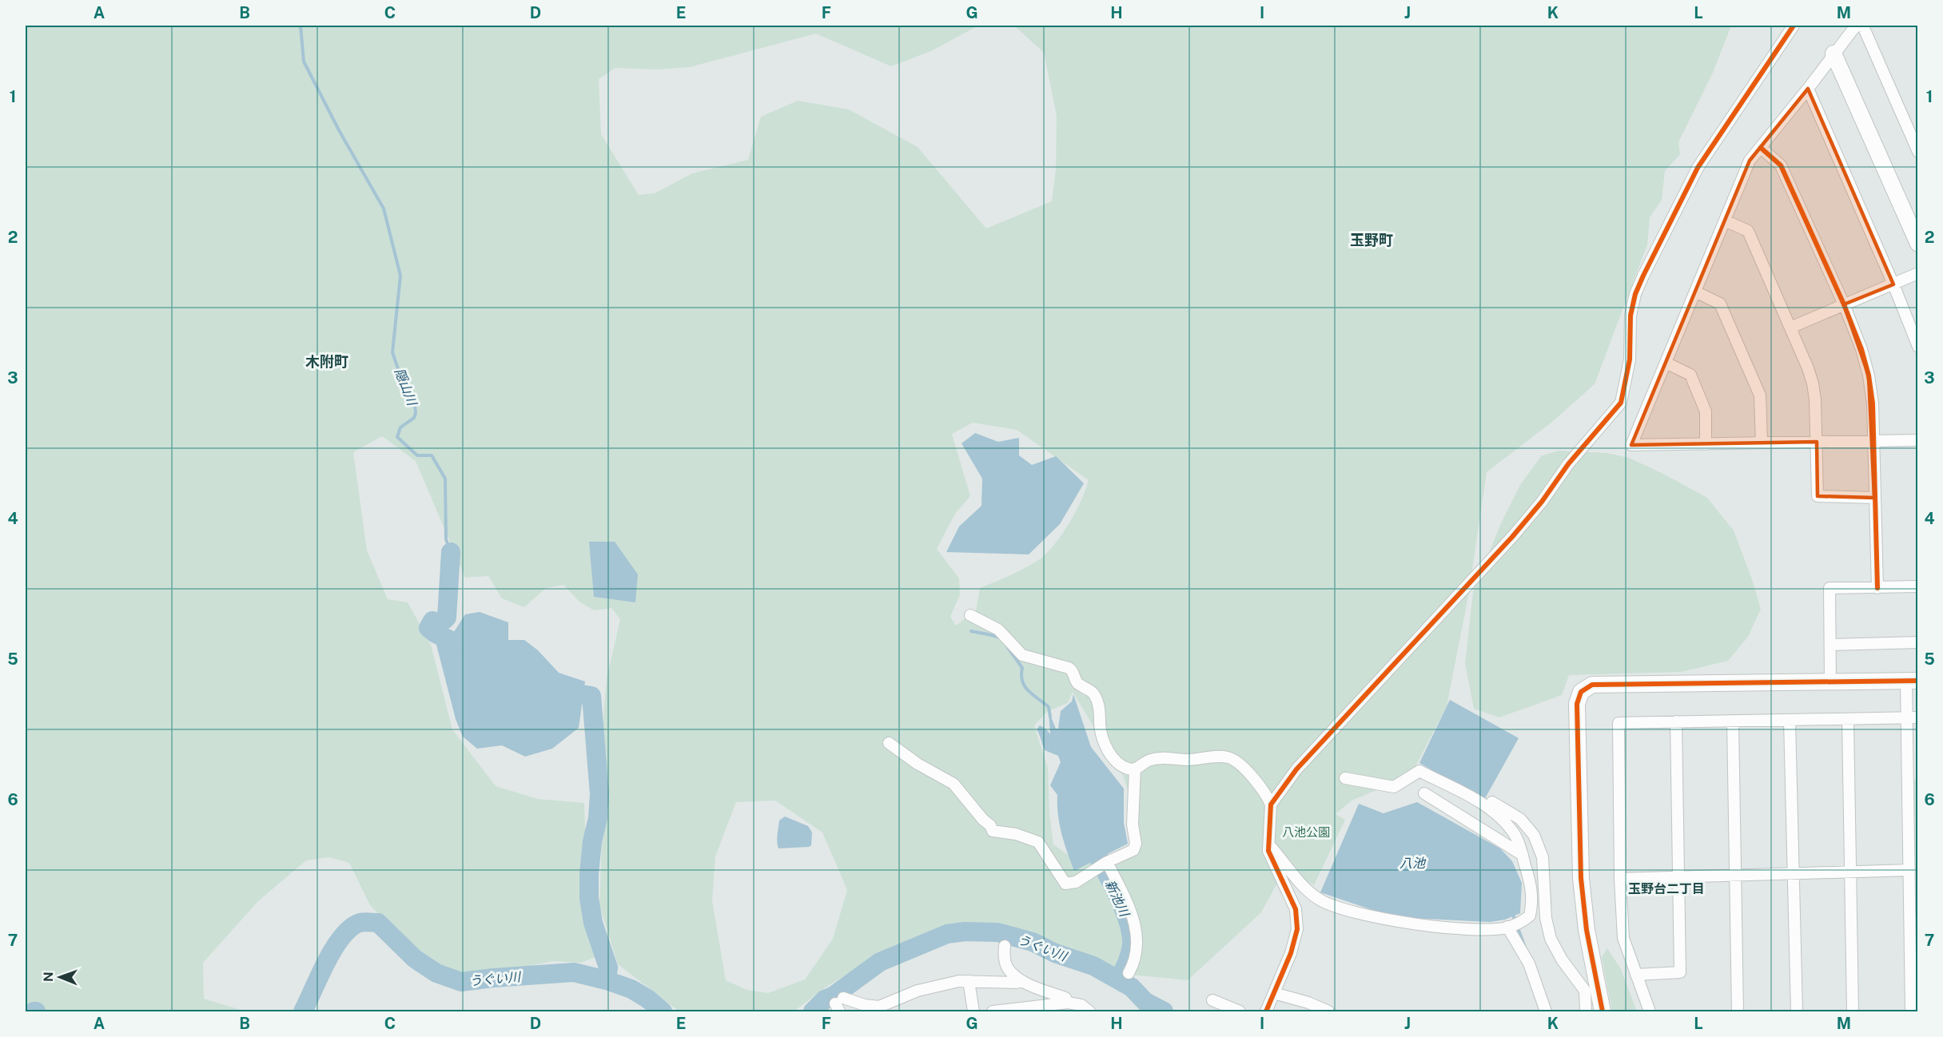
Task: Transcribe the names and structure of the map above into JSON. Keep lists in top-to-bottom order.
{
  "districts": ["玉野町", "木附町", "玉野台二丁目"],
  "water": [
    "隠山川",
    "八池",
    "新池川",
    "うぐい川"
  ],
  "parks": ["八池公園"],
  "north": "left",
  "grid": {
    "columns": [
      "A",
      "B",
      "C",
      "D",
      "E",
      "F",
      "G",
      "H",
      "I",
      "J",
      "K",
      "L",
      "M"
    ],
    "rows": [
      "1",
      "2",
      "3",
      "4",
      "5",
      "6",
      "7"
    ]
  }
}
